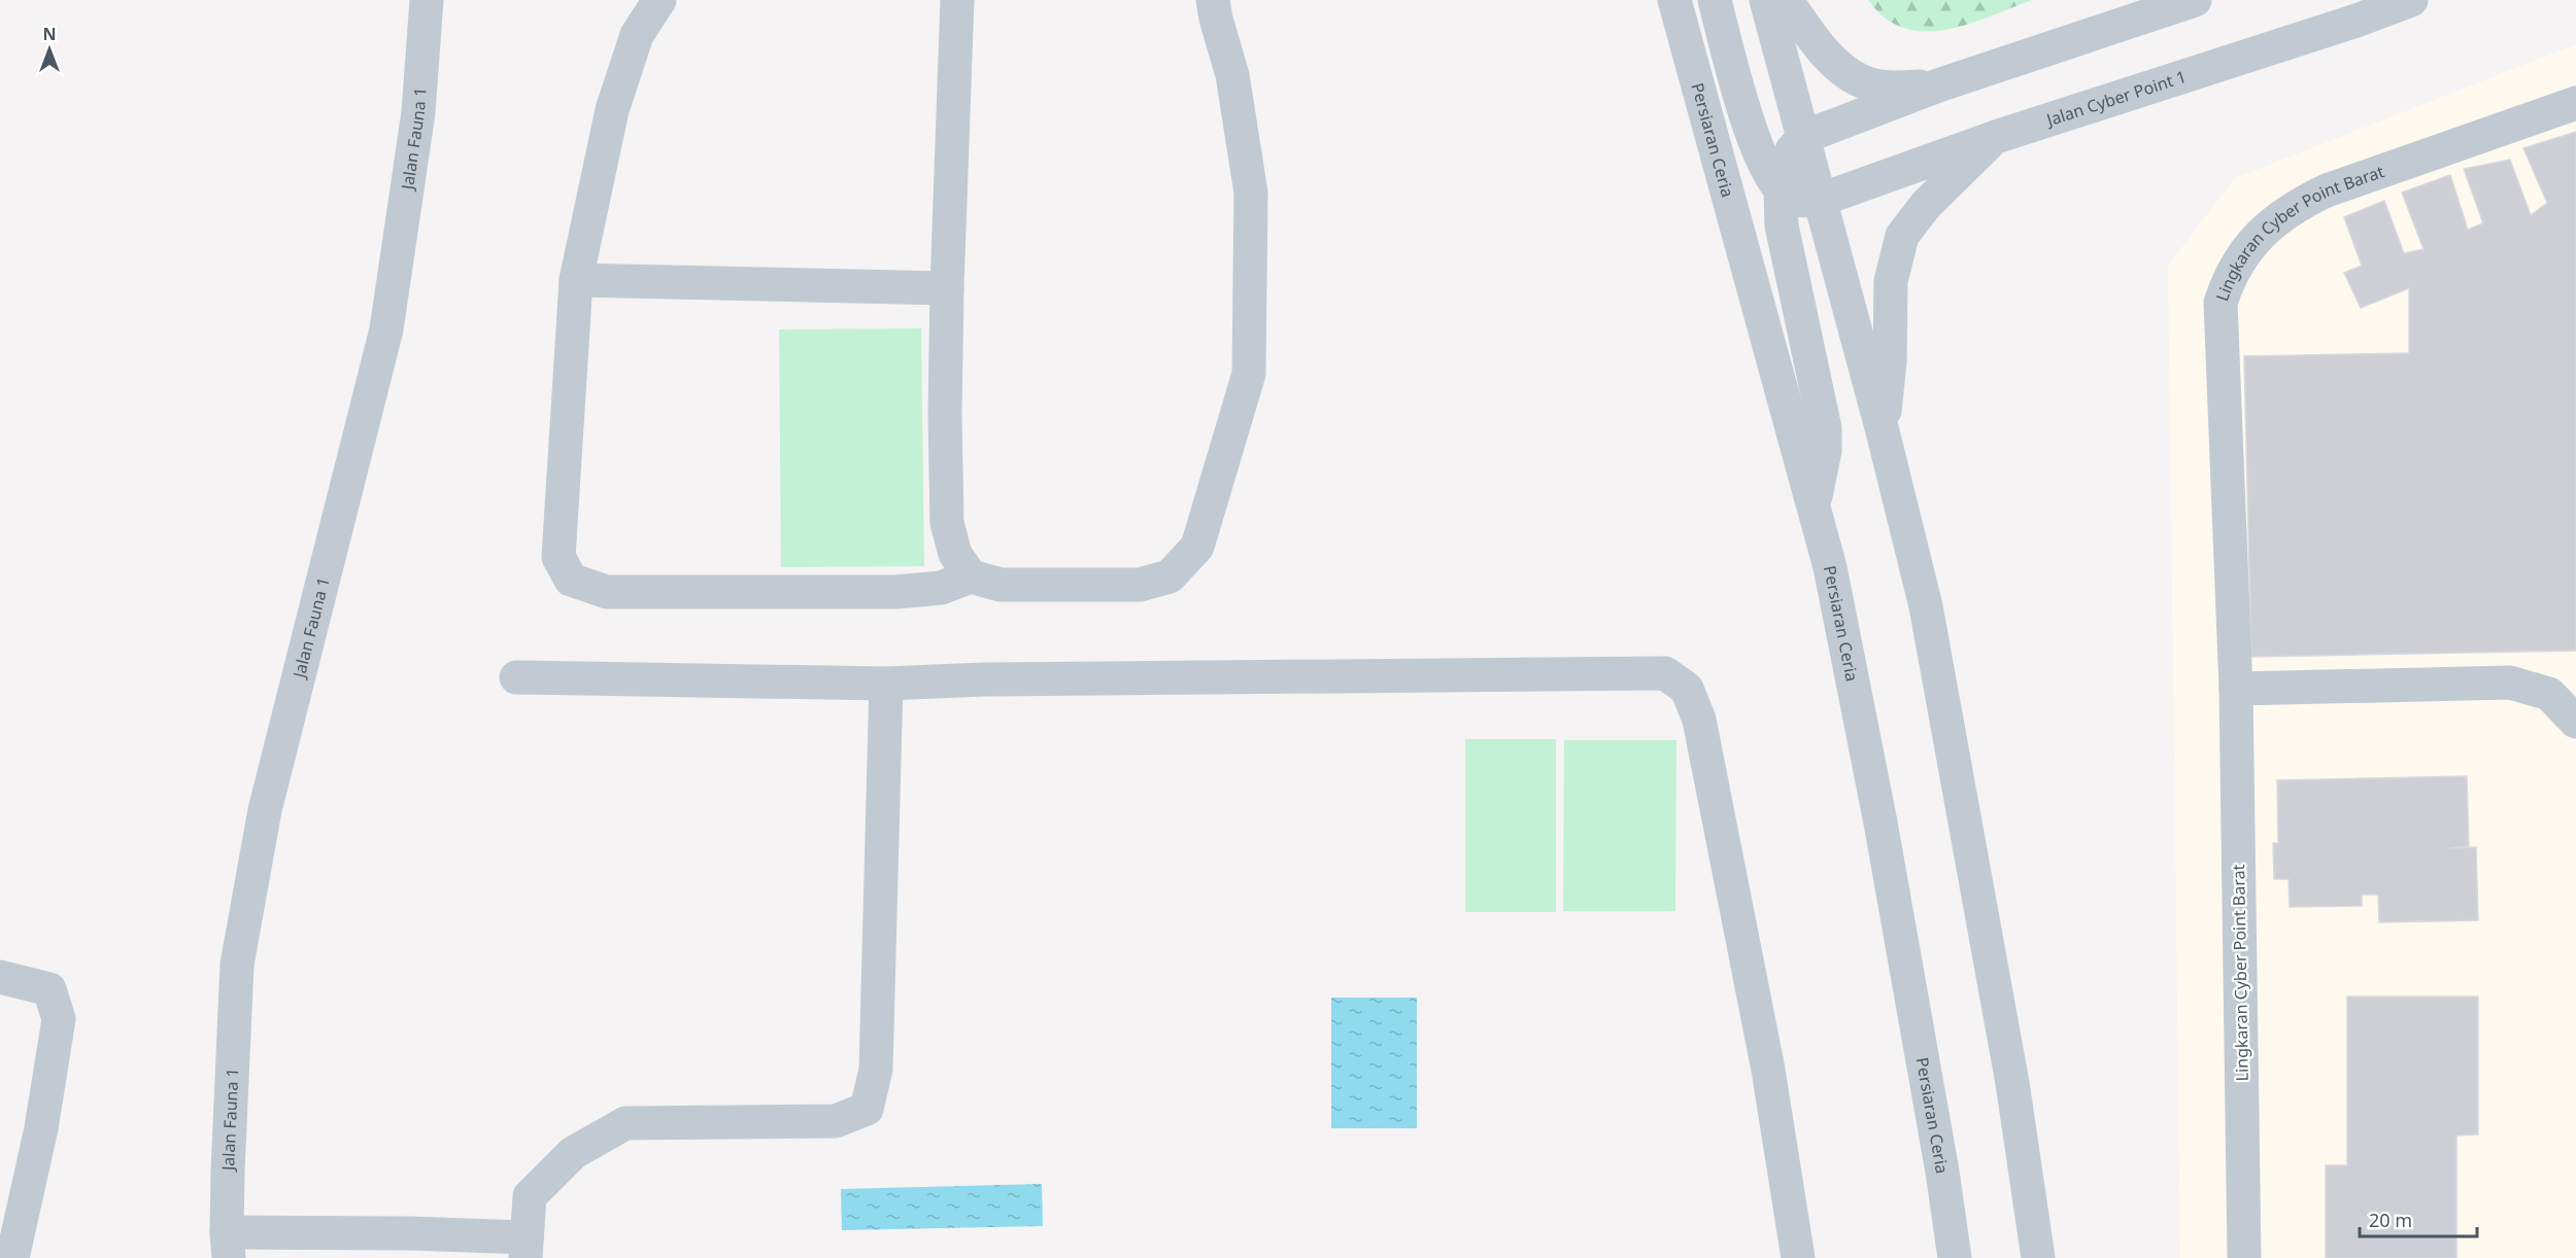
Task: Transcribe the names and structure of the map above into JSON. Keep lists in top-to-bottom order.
{
  "streets": {
    "street": [
      "Jalan Cyber Point 1",
      "Jalan Fauna 1",
      "Persiaran Ceria",
      "Lingkaran Cyber Point Barat"
    ]
  },
  "scale_bar": "20 m",
  "north": "top"
}
